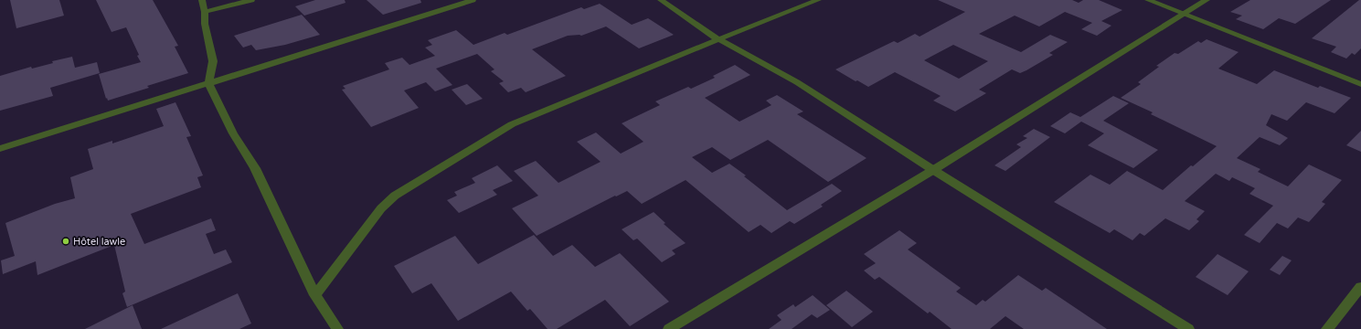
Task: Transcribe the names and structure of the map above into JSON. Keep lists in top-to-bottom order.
{
  "places": ["Hôtel lawle"]
}
